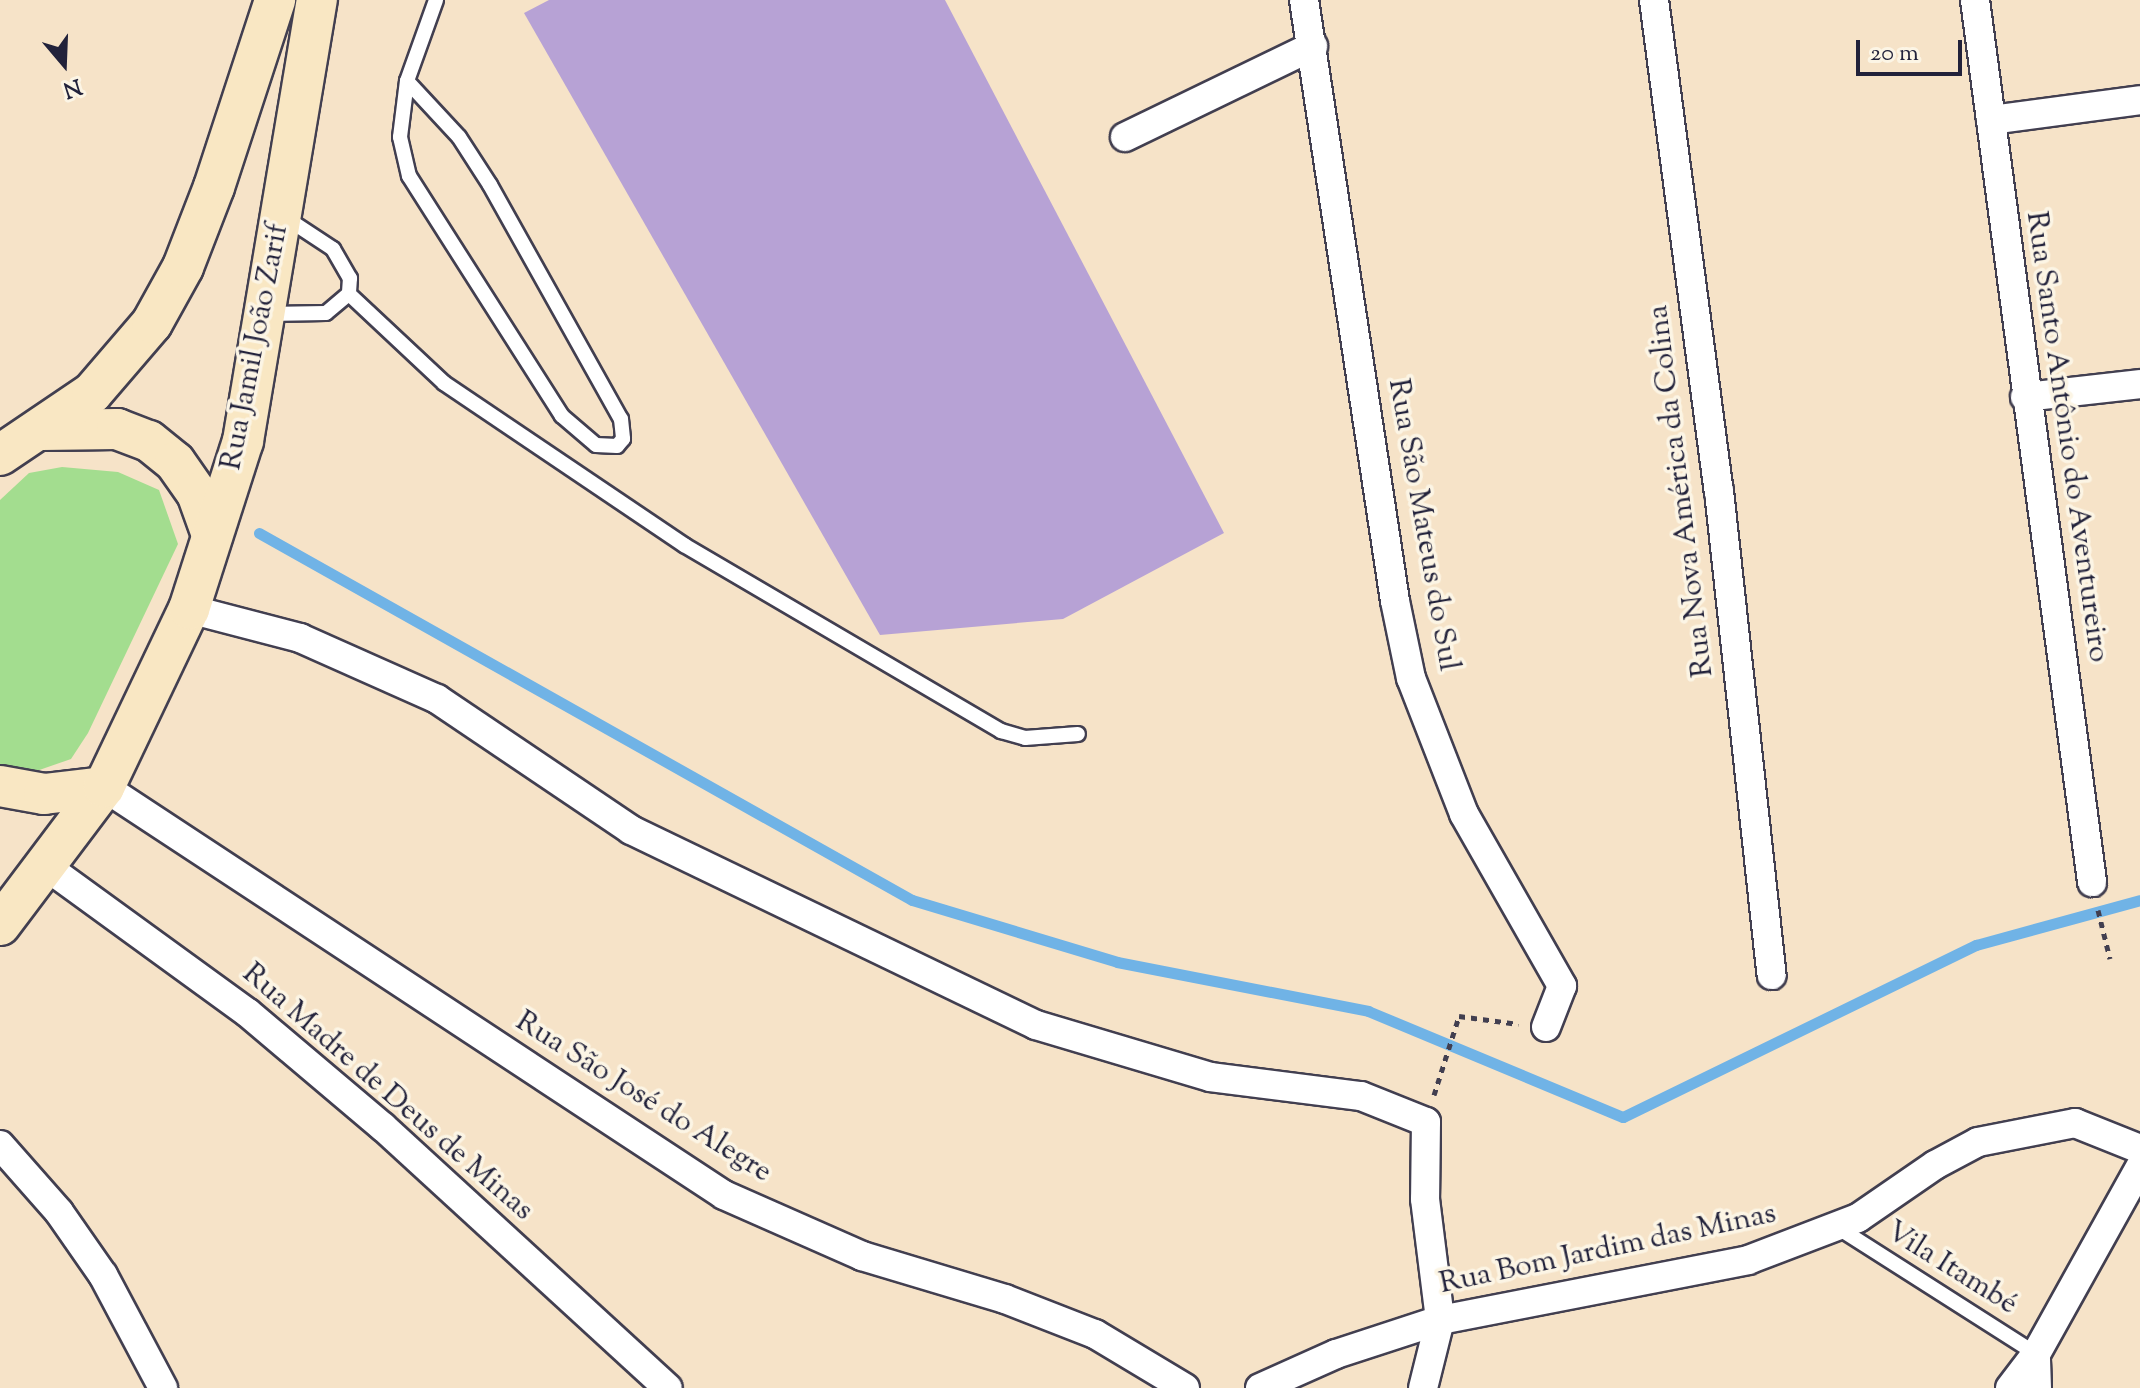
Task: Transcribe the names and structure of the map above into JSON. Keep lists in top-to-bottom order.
{
  "streets": {
    "main road": ["Rua Jamil João Zarif"],
    "street": [
      "Rua Santo Antônio do Aventureiro",
      "Rua Nova América da Colina",
      "Rua São Mateus do Sul",
      "Rua Madre de Deus de Minas",
      "Rua São José do Alegre",
      "Rua Bom Jardim das Minas"
    ],
    "lane": ["Vila Itambé"]
  },
  "crossings": [
    ["Rua Jamil João Zarif", "Rua Madre de Deus de Minas"],
    ["Rua Jamil João Zarif", "Rua São José do Alegre"],
    ["Rua Bom Jardim das Minas", "Vila Itambé"]
  ],
  "scale_bar": "20 m",
  "north": "bottom"
}
